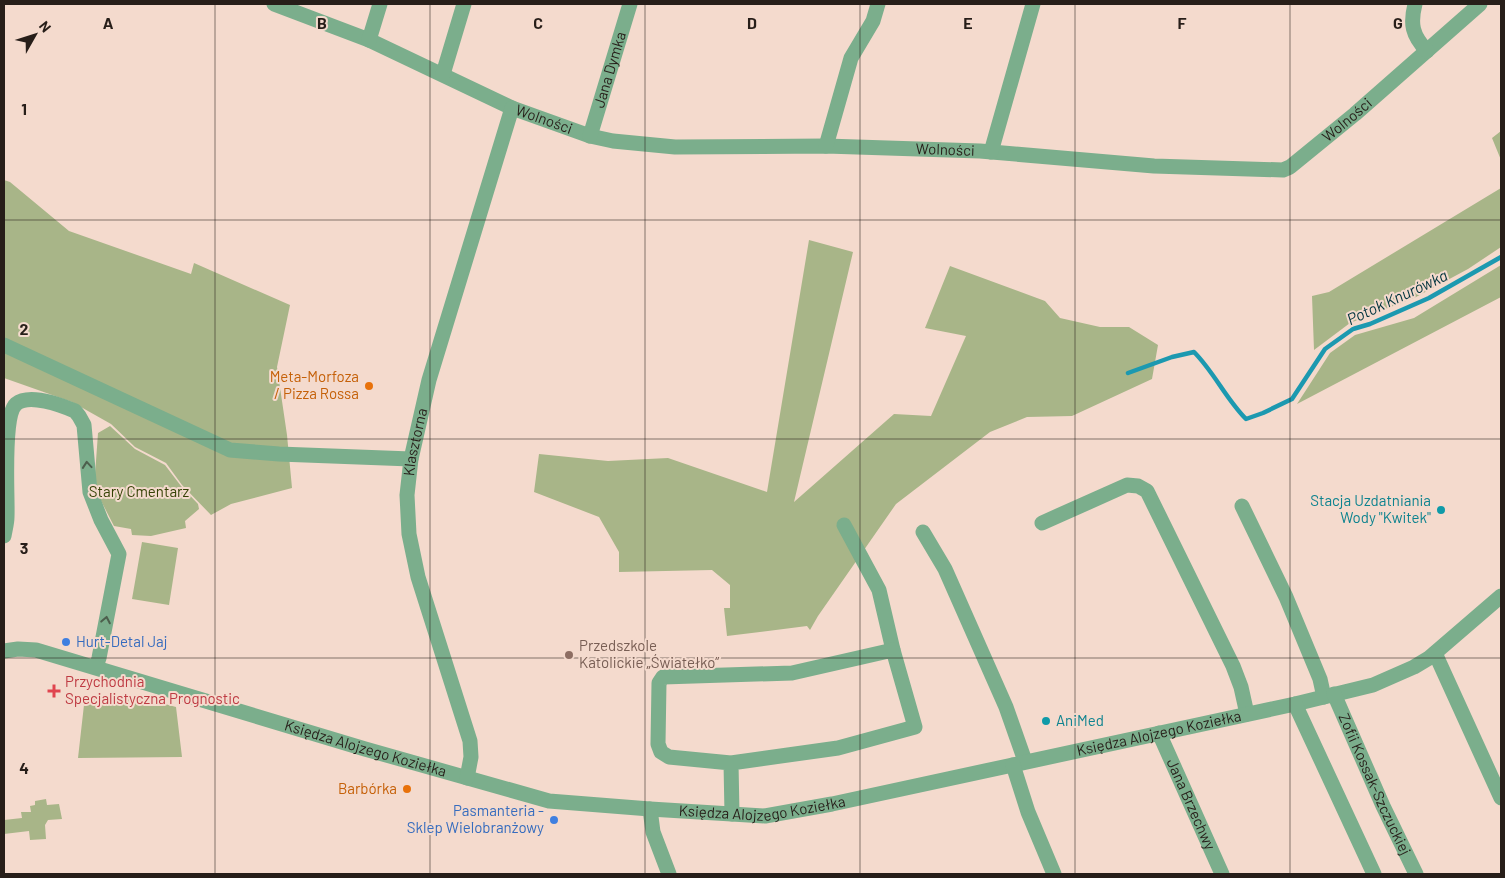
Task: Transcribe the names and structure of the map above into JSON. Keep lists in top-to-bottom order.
{
  "streets": {
    "street": [
      "Jana Dymka",
      "Wolności",
      "Klasztorna",
      "Księdza Alojzego Koziełka",
      "Zofii Kossak-Szczuckiej",
      "Jana Brzechwy"
    ]
  },
  "crossings": [
    ["Jana Dymka", "Wolności"],
    ["Wolności", "Klasztorna"],
    ["Klasztorna", "Księdza Alojzego Koziełka"],
    ["Księdza Alojzego Koziełka", "Zofii Kossak-Szczuckiej"],
    ["Księdza Alojzego Koziełka", "Jana Brzechwy"]
  ],
  "water": ["Potok Knurówka"],
  "parks": ["Stary Cmentarz"],
  "places": {
    "other": [
      "Meta-Morfoza / Pizza Rossa",
      "Stacja Uzdatniania Wody \"Kwitek\"",
      "Hurt-Detal Jaj",
      "Przedszkole Katolickie „Światełko”",
      "AniMed",
      "Barbórka",
      "Pasmanteria - Sklep Wielobranżowy"
    ],
    "health": ["Przychodnia Specjalistyczna Prognostic"]
  },
  "north": "top right",
  "grid": {
    "columns": [
      "A",
      "B",
      "C",
      "D",
      "E",
      "F",
      "G"
    ],
    "rows": [
      "1",
      "2",
      "3",
      "4"
    ]
  }
}
